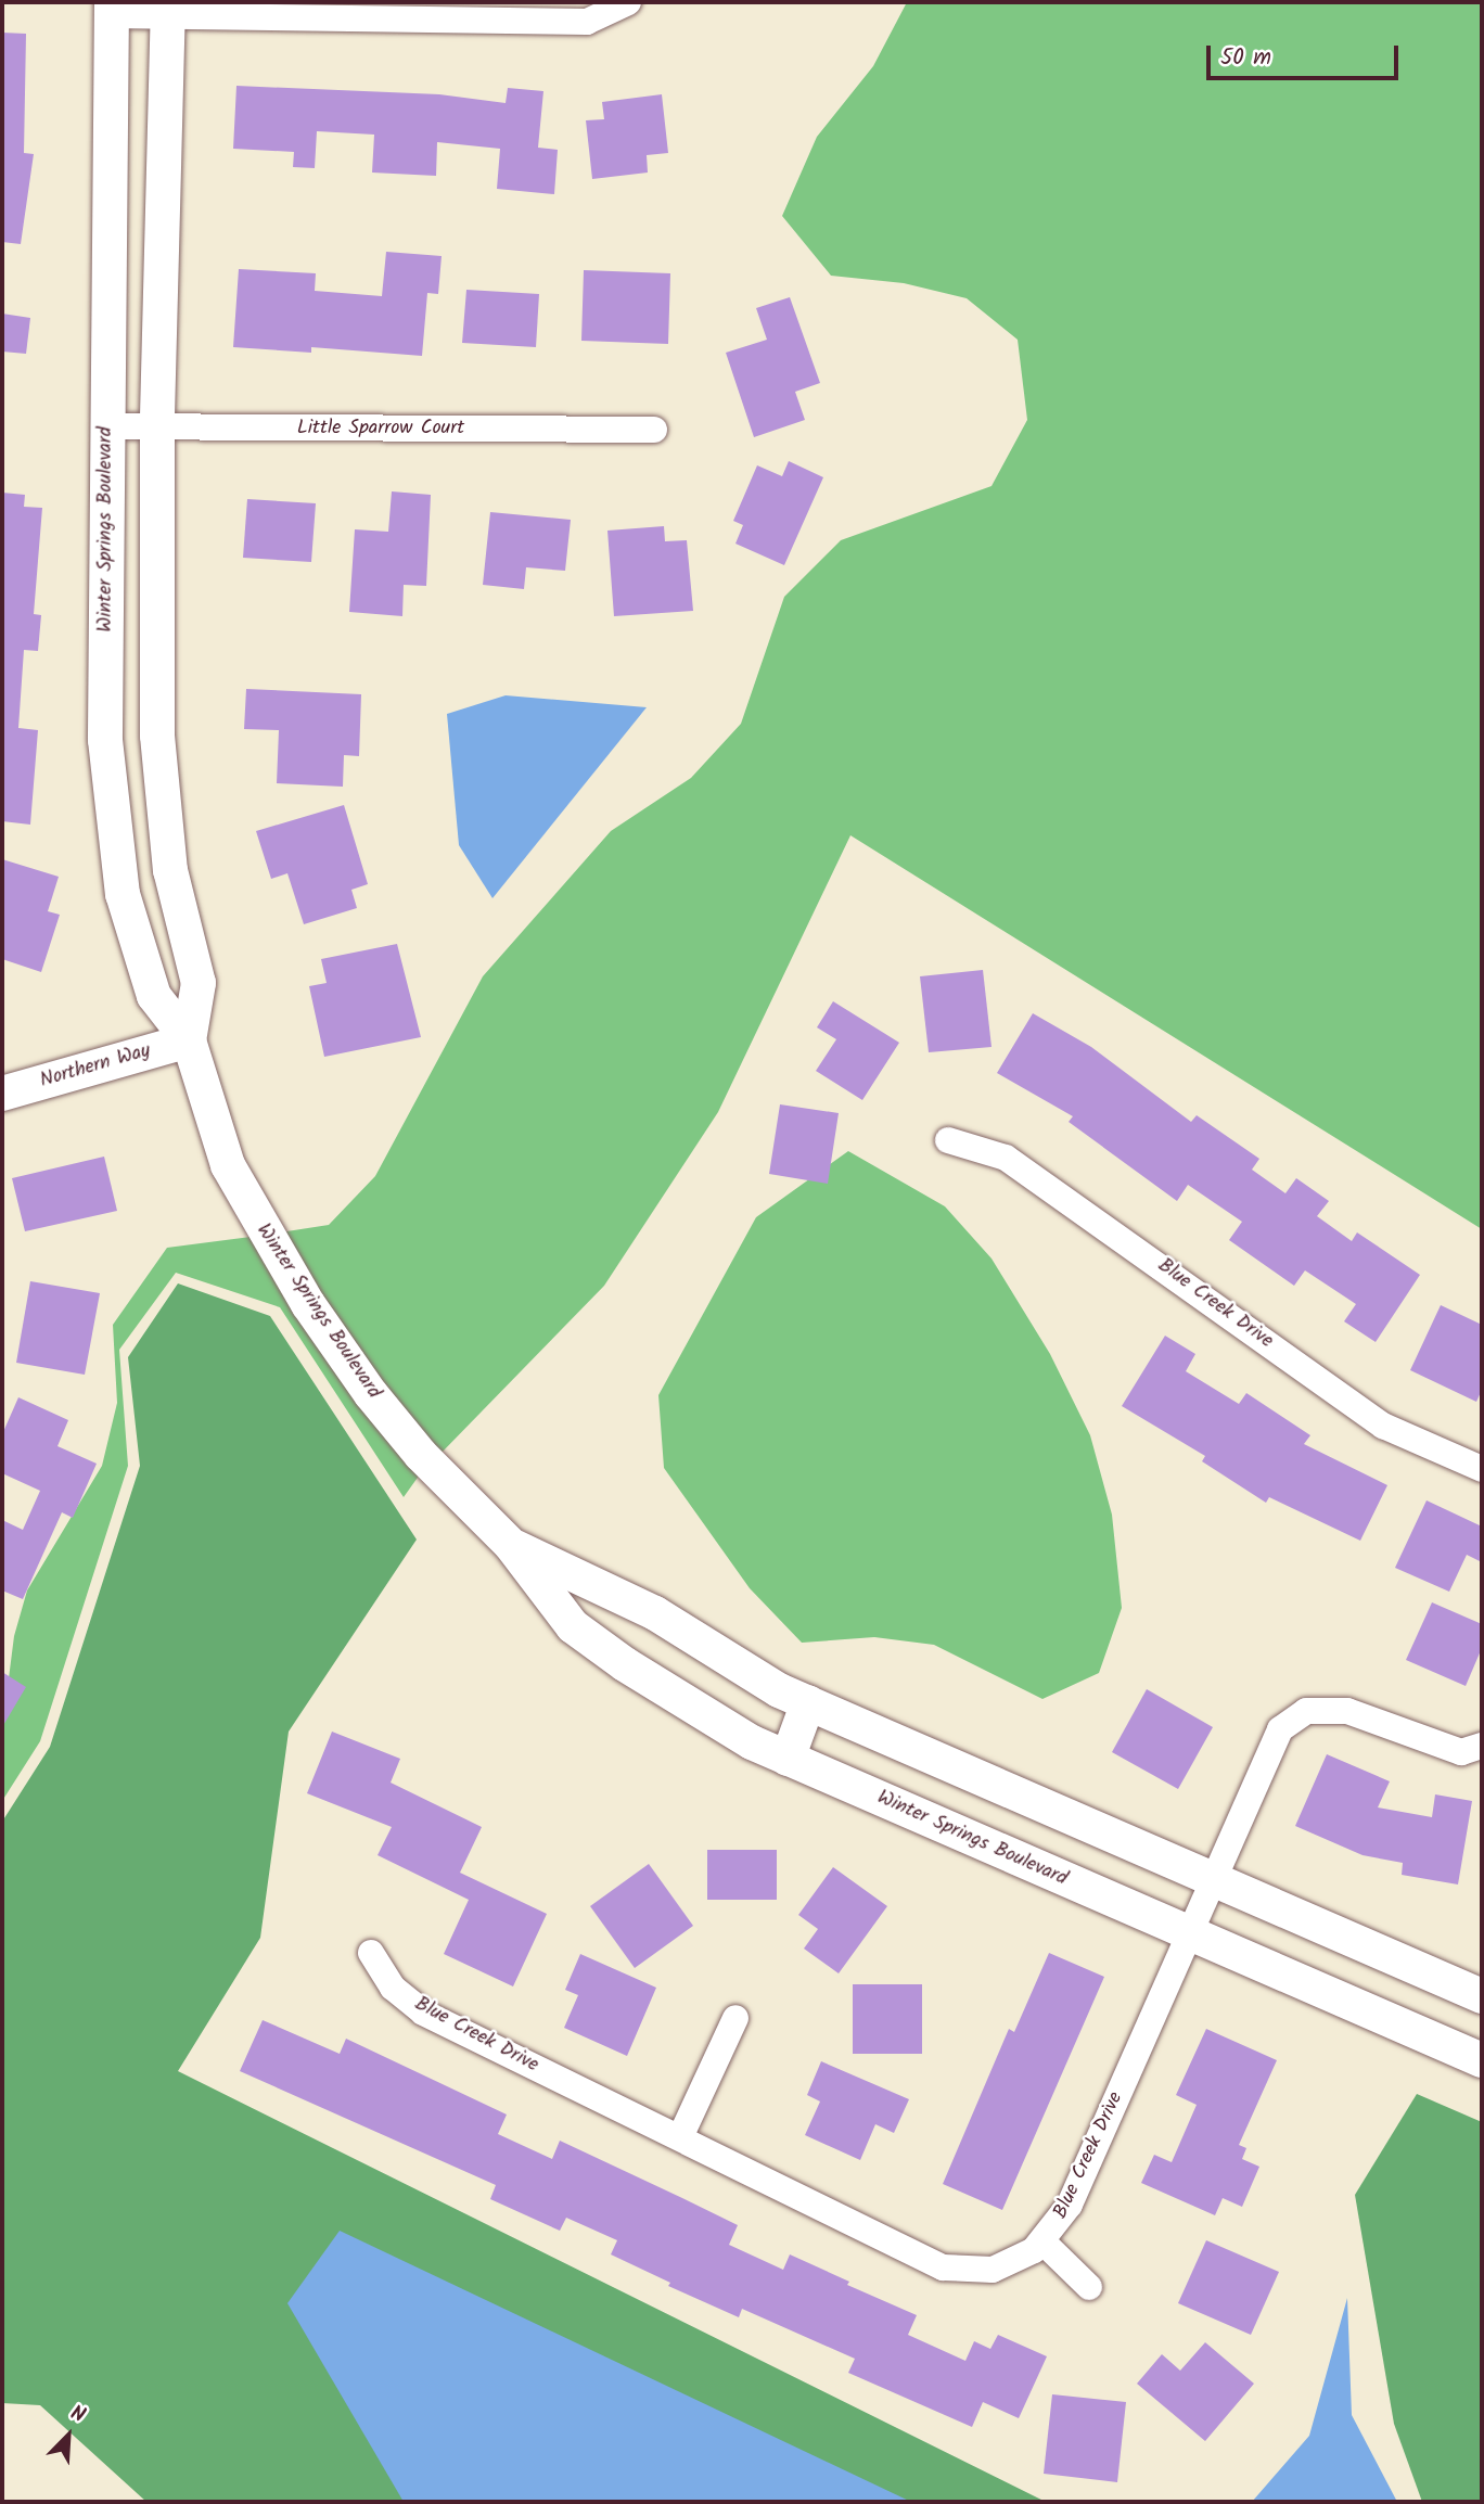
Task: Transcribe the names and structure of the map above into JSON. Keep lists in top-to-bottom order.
{
  "streets": {
    "street": [
      "Little Sparrow Court",
      "Winter Springs Boulevard",
      "Northern Way",
      "Blue Creek Drive"
    ]
  },
  "crossings": [
    ["Little Sparrow Court", "Winter Springs Boulevard"],
    ["Winter Springs Boulevard", "Northern Way"],
    ["Winter Springs Boulevard", "Blue Creek Drive"]
  ],
  "scale_bar": "50 m",
  "north": "top right"
}
